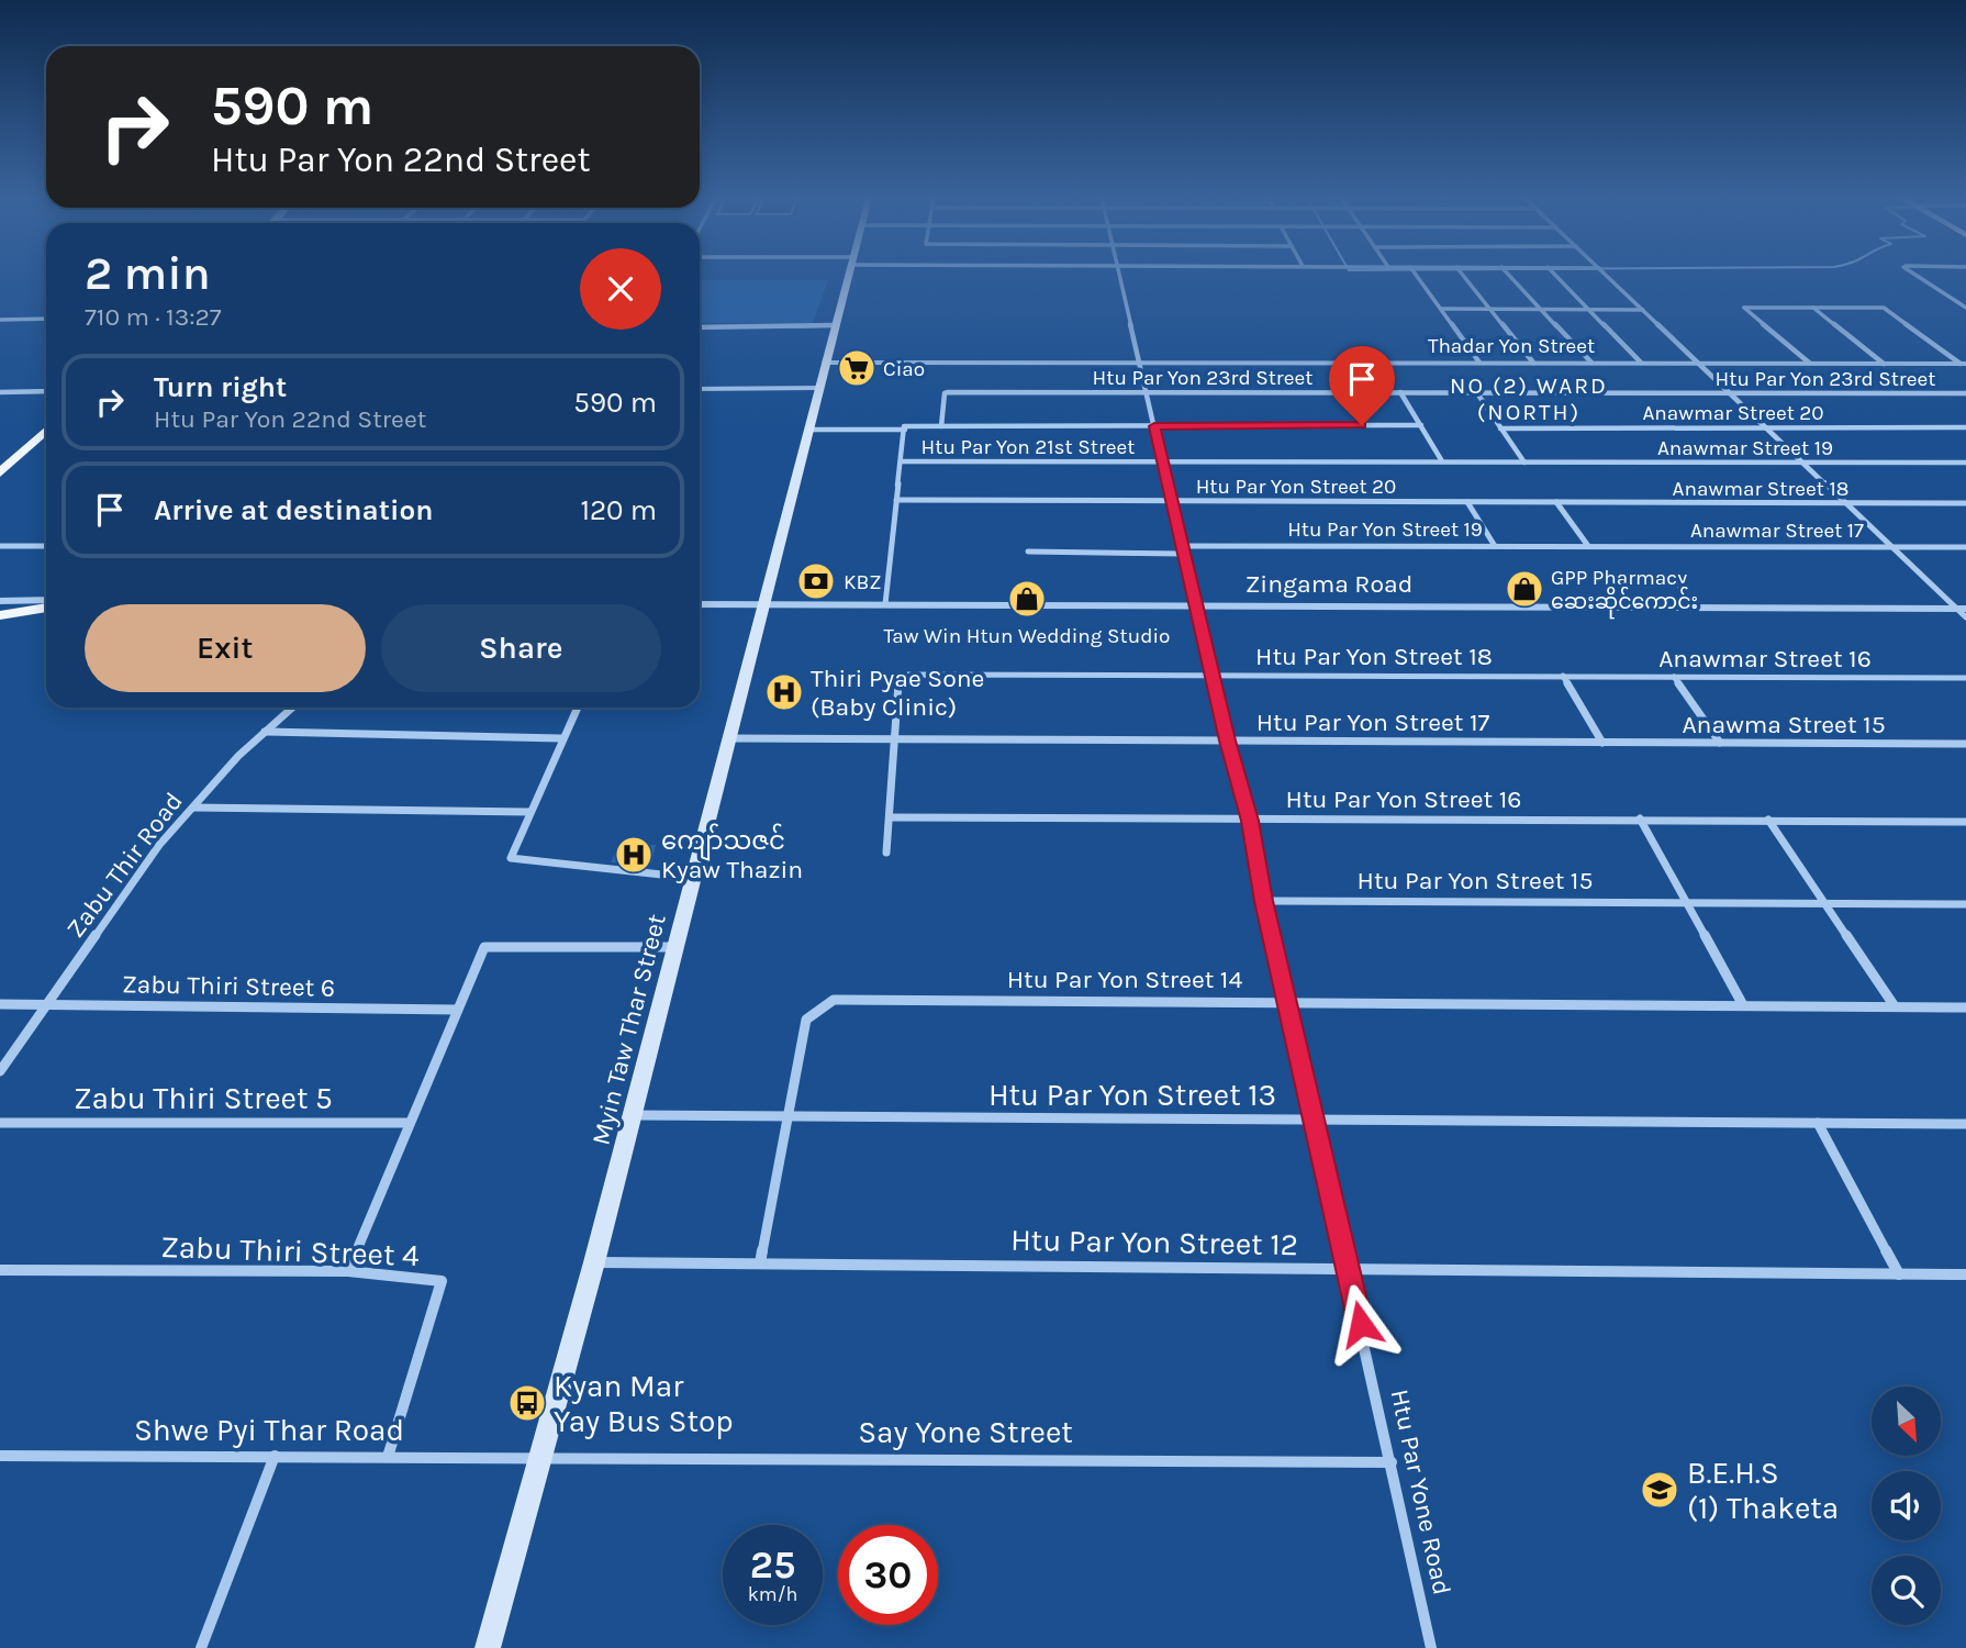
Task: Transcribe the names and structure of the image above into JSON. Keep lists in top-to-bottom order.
{
  "streets": {
    "main road": ["Myin Taw Thar Street"],
    "street": [
      "Thadar Yon Street",
      "Htu Par Yon 23rd Street",
      "Anawmar Street 20",
      "Htu Par Yon 21st Street",
      "Anawmar Street 19",
      "Htu Par Yon Street 20",
      "Anawmar Street 18",
      "Htu Par Yon Street 19",
      "Anawmar Street 17",
      "Zingama Road",
      "Htu Par Yon Street 18",
      "Anawmar Street 16",
      "Htu Par Yon Street 17",
      "Anawma Street 15",
      "Htu Par Yon Street 16",
      "Zabu Thir Road",
      "Htu Par Yon Street 15",
      "Htu Par Yon Street 14",
      "Zabu Thiri Street 6",
      "Htu Par Yon Street 13",
      "Zabu Thiri Street 5",
      "Htu Par Yon Street 12",
      "Zabu Thiri Street 4",
      "Shwe Pyi Thar Road",
      "Say Yone Street",
      "Htu Par Yone Road"
    ]
  },
  "crossings": [
    ["Thadar Yon Street", "Myin Taw Thar Street"],
    ["Thadar Yon Street", "Htu Par Yone Road"],
    ["Htu Par Yon 23rd Street", "Htu Par Yone Road"],
    ["Htu Par Yon 21st Street", "Anawmar Street 19"],
    ["Htu Par Yon 21st Street", "Htu Par Yone Road"],
    ["Htu Par Yon Street 20", "Anawmar Street 18"],
    ["Htu Par Yon Street 20", "Htu Par Yone Road"],
    ["Htu Par Yon Street 19", "Anawmar Street 17"],
    ["Htu Par Yon Street 19", "Htu Par Yone Road"],
    ["Zingama Road", "Myin Taw Thar Street"],
    ["Zingama Road", "Htu Par Yone Road"],
    ["Htu Par Yon Street 18", "Anawmar Street 16"],
    ["Htu Par Yon Street 18", "Htu Par Yon Street 17"],
    ["Htu Par Yon Street 18", "Htu Par Yone Road"],
    ["Htu Par Yon Street 17", "Anawma Street 15"],
    ["Htu Par Yon Street 17", "Myin Taw Thar Street"],
    ["Htu Par Yon Street 17", "Htu Par Yone Road"],
    ["Htu Par Yon Street 16", "Htu Par Yone Road"],
    ["Zabu Thir Road", "Zabu Thiri Street 6"],
    ["Htu Par Yon Street 15", "Htu Par Yone Road"],
    ["Htu Par Yon Street 14", "Htu Par Yon Street 13"],
    ["Htu Par Yon Street 14", "Htu Par Yon Street 12"],
    ["Htu Par Yon Street 14", "Htu Par Yone Road"],
    ["Myin Taw Thar Street", "Htu Par Yon Street 13"],
    ["Myin Taw Thar Street", "Htu Par Yon Street 12"],
    ["Myin Taw Thar Street", "Shwe Pyi Thar Road"],
    ["Myin Taw Thar Street", "Say Yone Street"],
    ["Htu Par Yon Street 13", "Htu Par Yone Road"],
    ["Htu Par Yon Street 12", "Htu Par Yone Road"],
    ["Zabu Thiri Street 4", "Shwe Pyi Thar Road"],
    ["Shwe Pyi Thar Road", "Say Yone Street"],
    ["Say Yone Street", "Htu Par Yone Road"]
  ],
  "districts": ["NO (2) WARD (NORTH)"],
  "places": {
    "supermarket": ["Ciao"],
    "bank": ["KBZ"],
    "shop": ["GPP Pharmacy ဆေးဆိုင်ကောင်း", "Taw Win Htun Wedding Studio"],
    "hospital": ["Thiri Pyae Sone (Baby Clinic)", "ကျော်သဇင် Kyaw Thazin"],
    "bus stop": ["Kyan Mar Yay Bus Stop"],
    "school or university": ["B.E.H.S (1) Thaketa"]
  },
  "north": "bottom right",
  "page": {
    "turn": ["590 m", "Htu Par Yon 22nd Street"],
    "heading": ["2 min", "710 m · 13:27"],
    "list": [
      {
        "name": "Turn right",
        "note": "Htu Par Yon 22nd Street",
        "value": "590 m"
      },
      {
        "name": "Arrive at destination",
        "value": "120 m"
      }
    ],
    "buttons": ["Exit", "Share"],
    "speed": "25 km/h",
    "limit": "30"
  }
}
